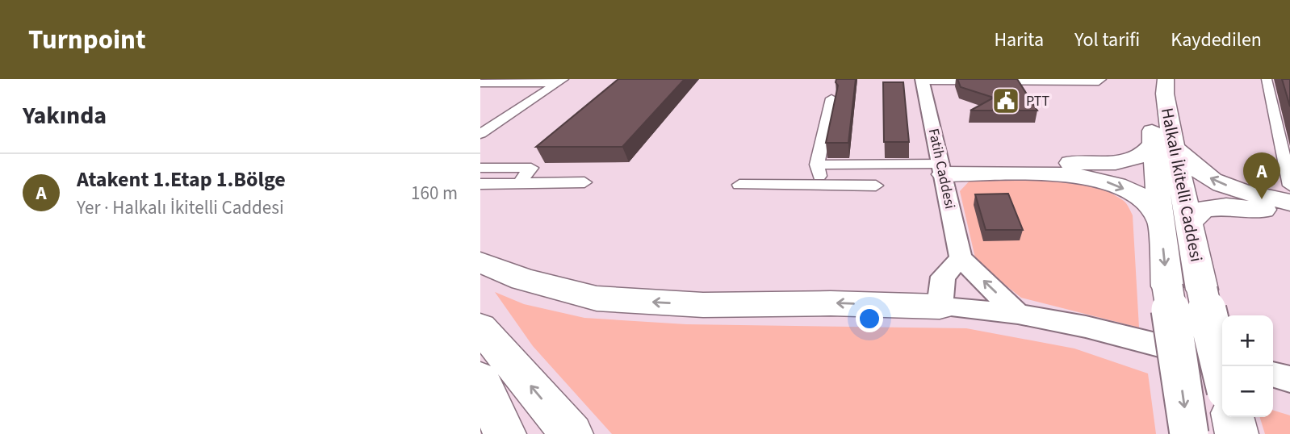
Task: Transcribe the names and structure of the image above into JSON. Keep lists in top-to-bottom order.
{
  "streets": {
    "main road": ["Halkalı İkitelli Caddesi"],
    "street": ["Fatih Caddesi"]
  },
  "places": {
    "public building": ["PTT"]
  },
  "page": {
    "header": "Turnpoint",
    "nav": ["Harita", "Yol tarifi", "Kaydedilen"],
    "heading": "Yakında",
    "list": [
      {
        "mark": "A",
        "name": "Atakent 1.Etap 1.Bölge",
        "note": "Yer · Halkalı İkitelli Caddesi",
        "value": "160 m"
      }
    ],
    "pins": "A",
    "map_buttons": ["+", "−"]
  }
}
